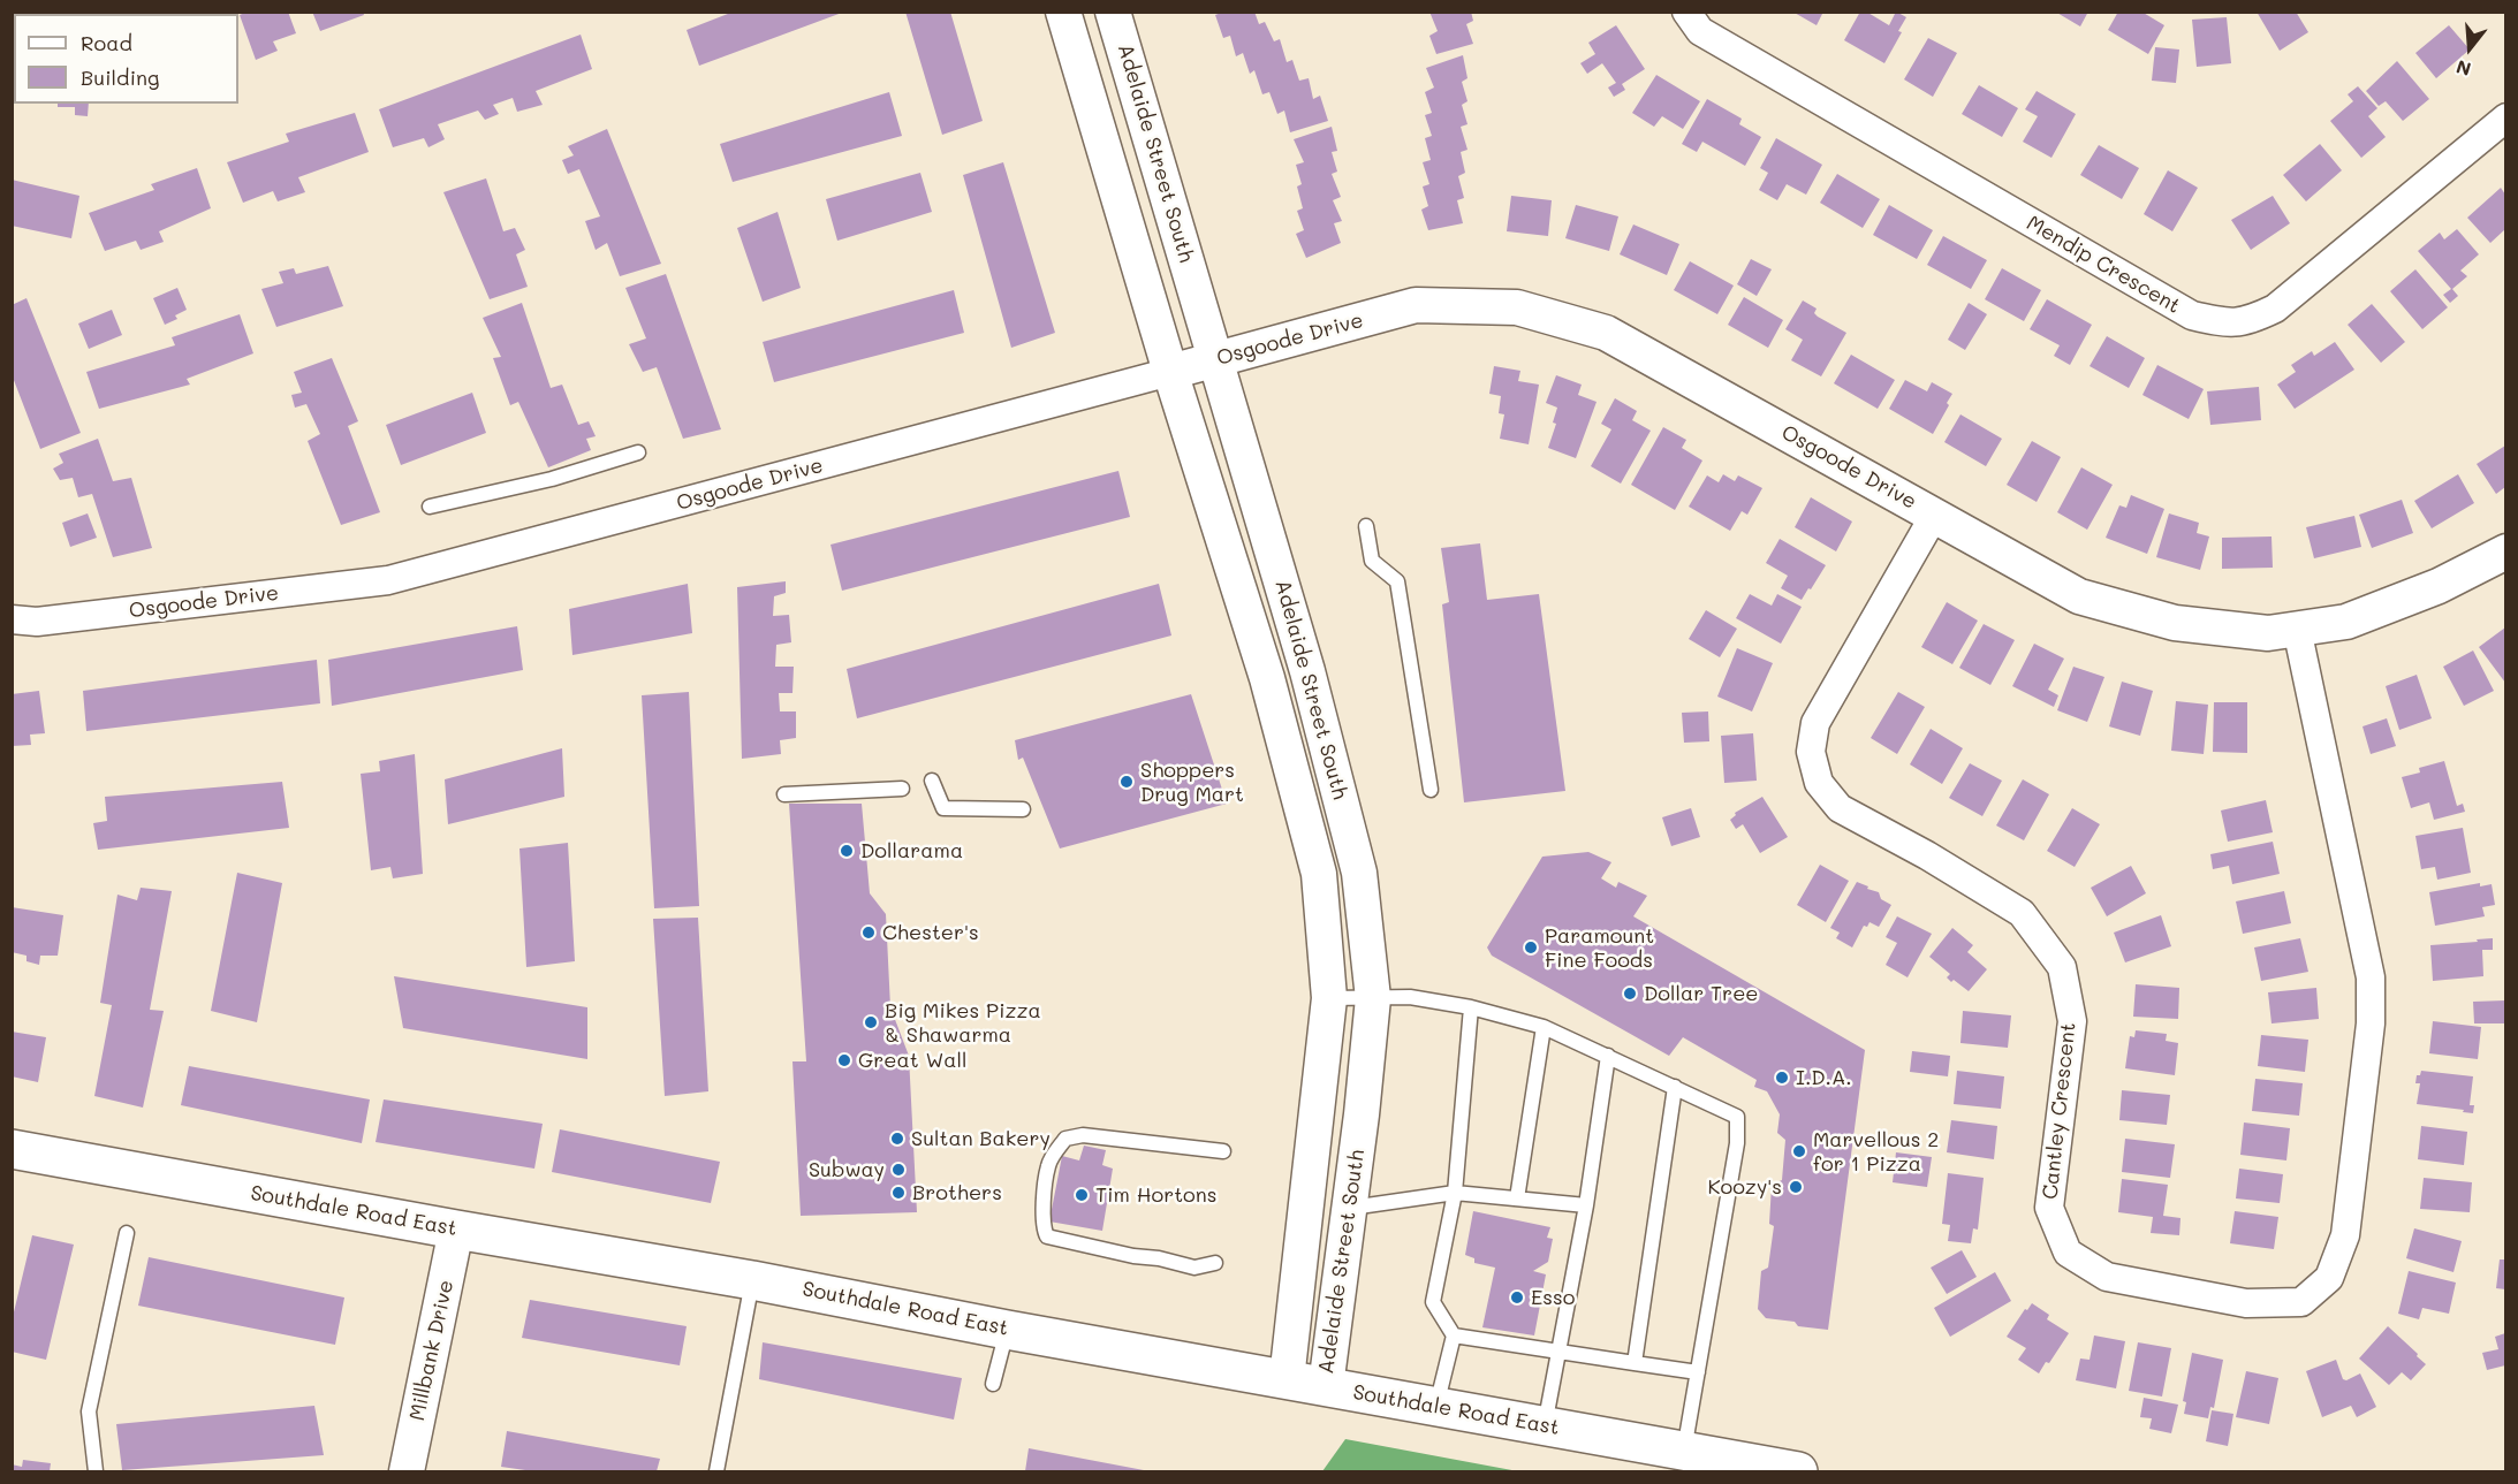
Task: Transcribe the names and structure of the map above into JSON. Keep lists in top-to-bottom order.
{
  "streets": {
    "main road": ["Southdale Road East"],
    "street": [
      "Adelaide Street South",
      "Mendip Crescent",
      "Osgoode Drive",
      "Cantley Crescent",
      "Millbank Drive"
    ]
  },
  "crossings": [
    ["Adelaide Street South", "Osgoode Drive"],
    ["Adelaide Street South", "Southdale Road East"],
    ["Osgoode Drive", "Cantley Crescent"],
    ["Southdale Road East", "Millbank Drive"]
  ],
  "places": [
    "Shoppers Drug Mart",
    "Dollarama",
    "Chester's",
    "Paramount Fine Foods",
    "Dollar Tree",
    "Big Mikes Pizza & Shawarma",
    "Great Wall",
    "I.D.A.",
    "Sultan Bakery",
    "Marvellous 2 for 1 Pizza",
    "Subway",
    "Koozy's",
    "Brothers",
    "Tim Hortons",
    "Esso"
  ],
  "legend": ["Road", "Building"],
  "north": "bottom"
}
